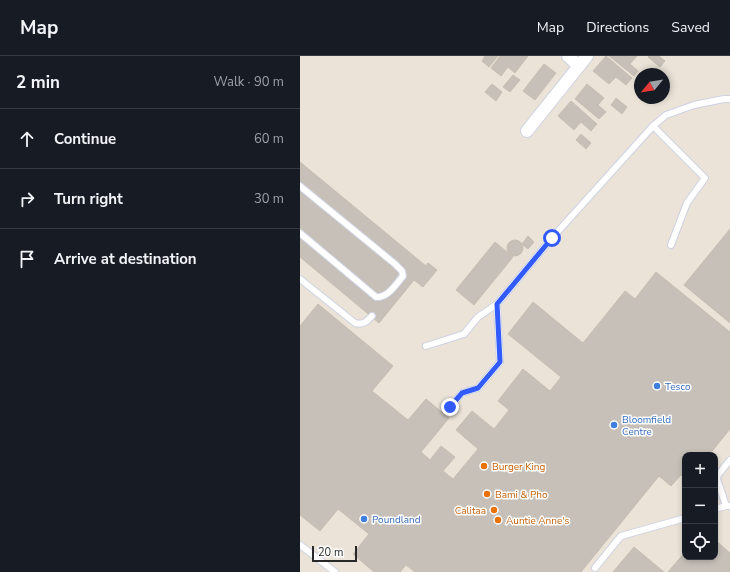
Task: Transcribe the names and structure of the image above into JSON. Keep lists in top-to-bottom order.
{
  "places": [
    "Tesco",
    "Bloomfield Centre",
    "Burger King",
    "Bami & Pho",
    "Calitaa",
    "Poundland",
    "Auntie Anne's"
  ],
  "scale_bar": "20 m",
  "north": "bottom left",
  "page": {
    "header": "Map",
    "nav": ["Map", "Directions", "Saved"],
    "heading": ["2 min", "Walk · 90 m"],
    "list": [
      ["Continue", "60 m"],
      ["Turn right", "30 m"],
      "Arrive at destination"
    ],
    "map_buttons": ["+", "−"],
    "scale": "20 m"
  }
}
